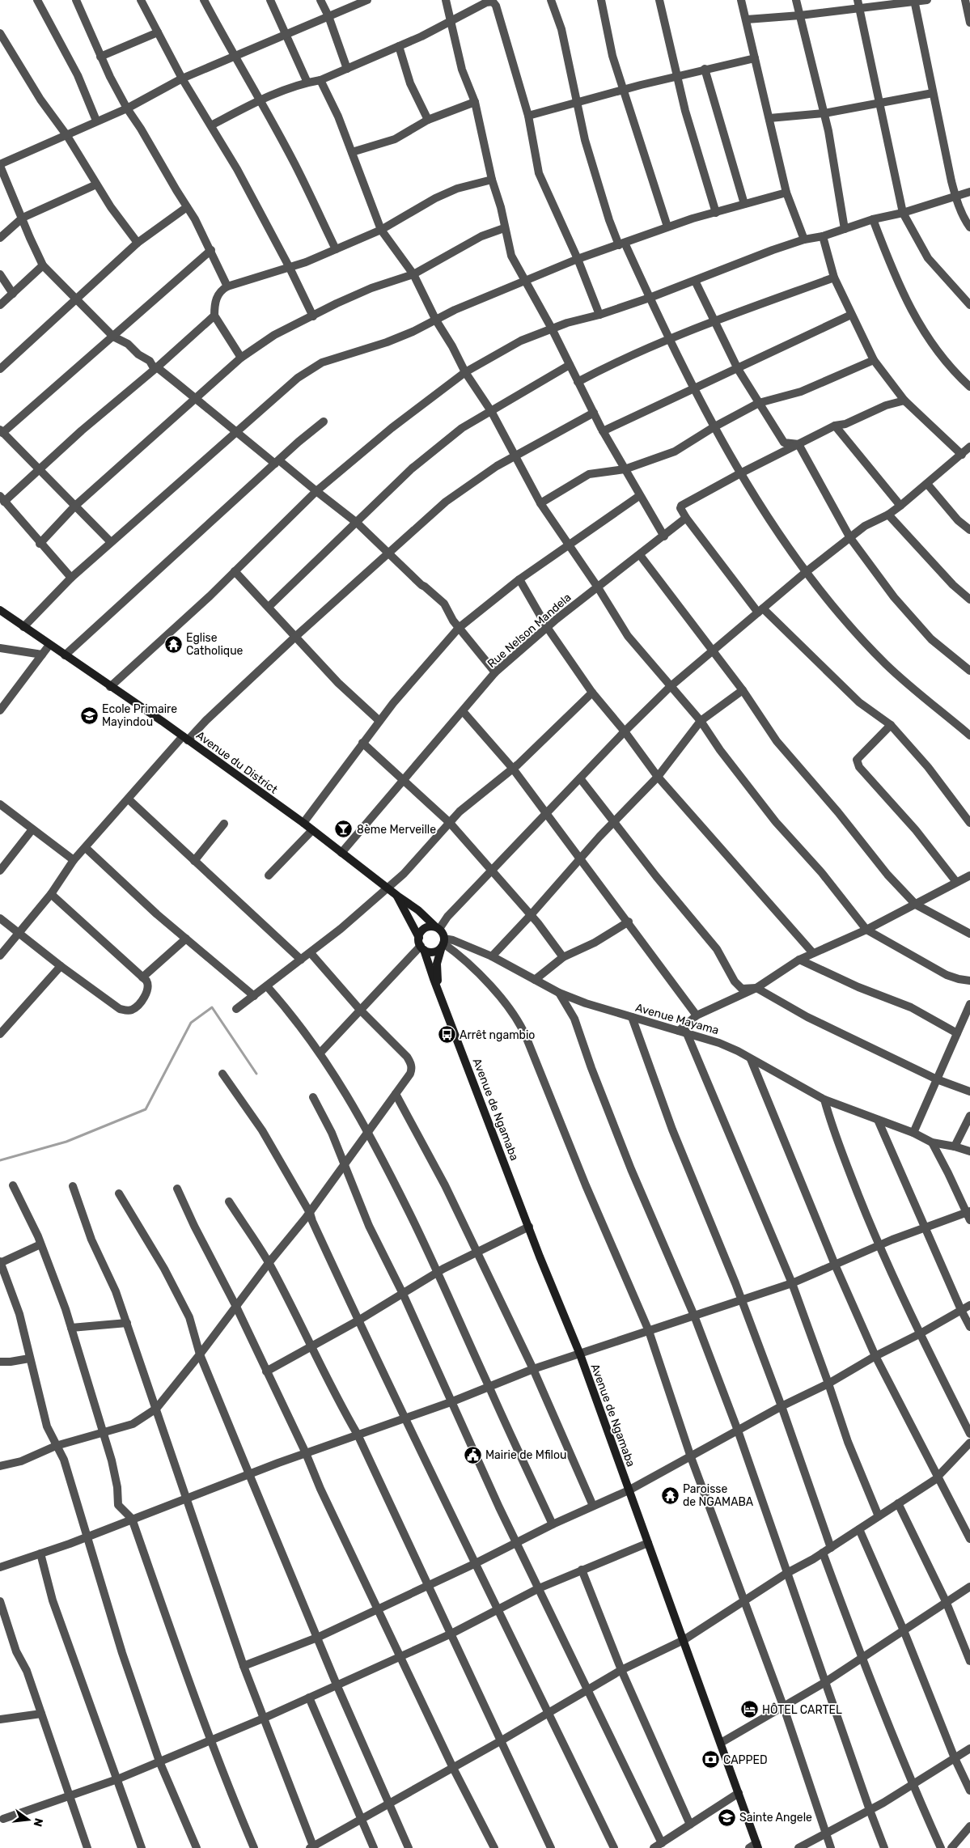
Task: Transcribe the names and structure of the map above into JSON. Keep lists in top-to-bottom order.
{
  "streets": {
    "street": [
      "Rue Nelson Mandela",
      "Avenue du District",
      "Avenue Mayama",
      "Avenue de Ngamaba"
    ]
  },
  "crossings": [
    ["Rue Nelson Mandela", "Avenue du District"],
    ["Avenue du District", "Avenue Mayama"],
    ["Avenue du District", "Avenue de Ngamaba"],
    ["Avenue Mayama", "Avenue de Ngamaba"]
  ],
  "places": {
    "temple": ["Eglise Catholique", "Paroisse de NGAMABA"],
    "school or university": ["Ecole Primaire Mayindou", "Sainte Angele"],
    "bar": ["8ème Merveille"],
    "bus stop": ["Arrêt ngambio"],
    "public building": ["Mairie de Mfilou"],
    "hotel": ["HÔTEL CARTEL"],
    "bank": ["CAPPED"]
  },
  "north": "right"
}
